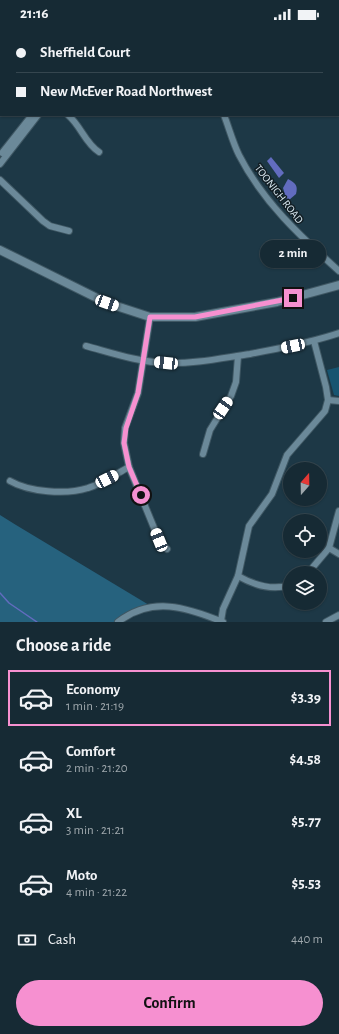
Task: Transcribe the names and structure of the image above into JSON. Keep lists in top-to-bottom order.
{
  "streets": {
    "street": ["TOONIGH ROAD"]
  },
  "north": "top",
  "page": {
    "status": "21:16",
    "banner": ["Sheffield Court", "New McEver Road Northwest"],
    "bubble": "2 min",
    "heading": "Choose a ride",
    "list": [
      {
        "name": "Economy",
        "note": "1 min · 21:19",
        "value": "$3.39"
      },
      {
        "name": "Comfort",
        "note": "2 min · 21:20",
        "value": "$4.58"
      },
      {
        "name": "XL",
        "note": "3 min · 21:21",
        "value": "$5.77"
      },
      {
        "name": "Moto",
        "note": "4 min · 21:22",
        "value": "$5.53"
      }
    ],
    "pay": ["Cash", "440 m"],
    "buttons": "Confirm"
  }
}
